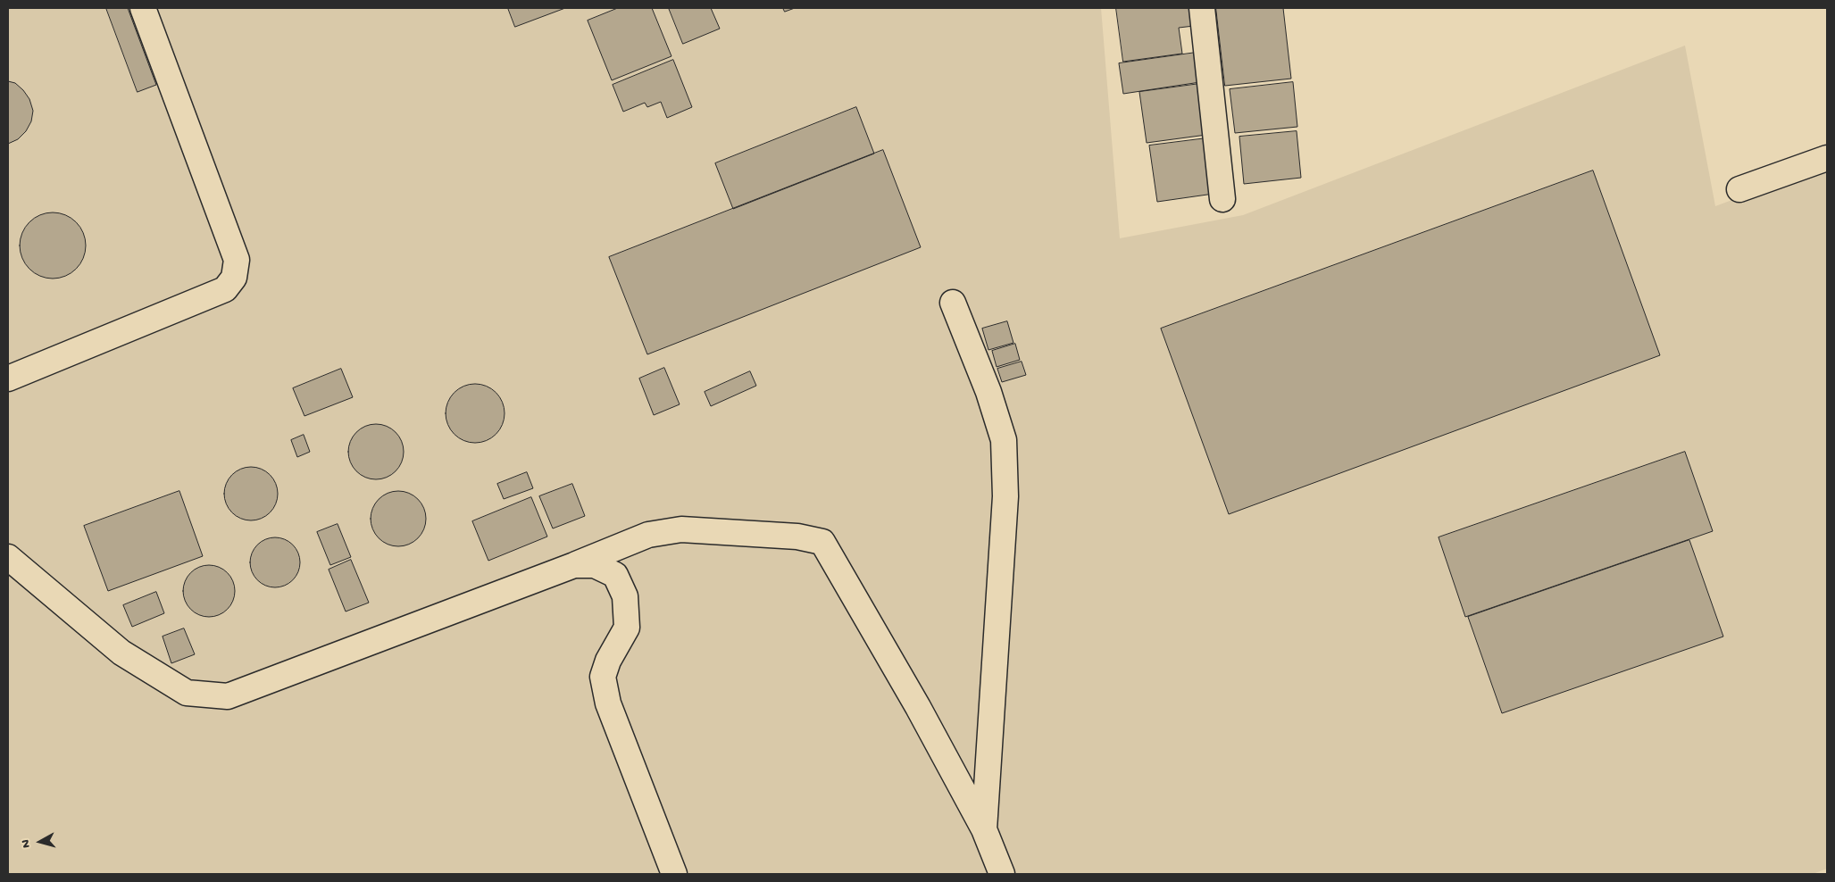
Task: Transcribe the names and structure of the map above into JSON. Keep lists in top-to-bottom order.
{
  "north": "left"
}
